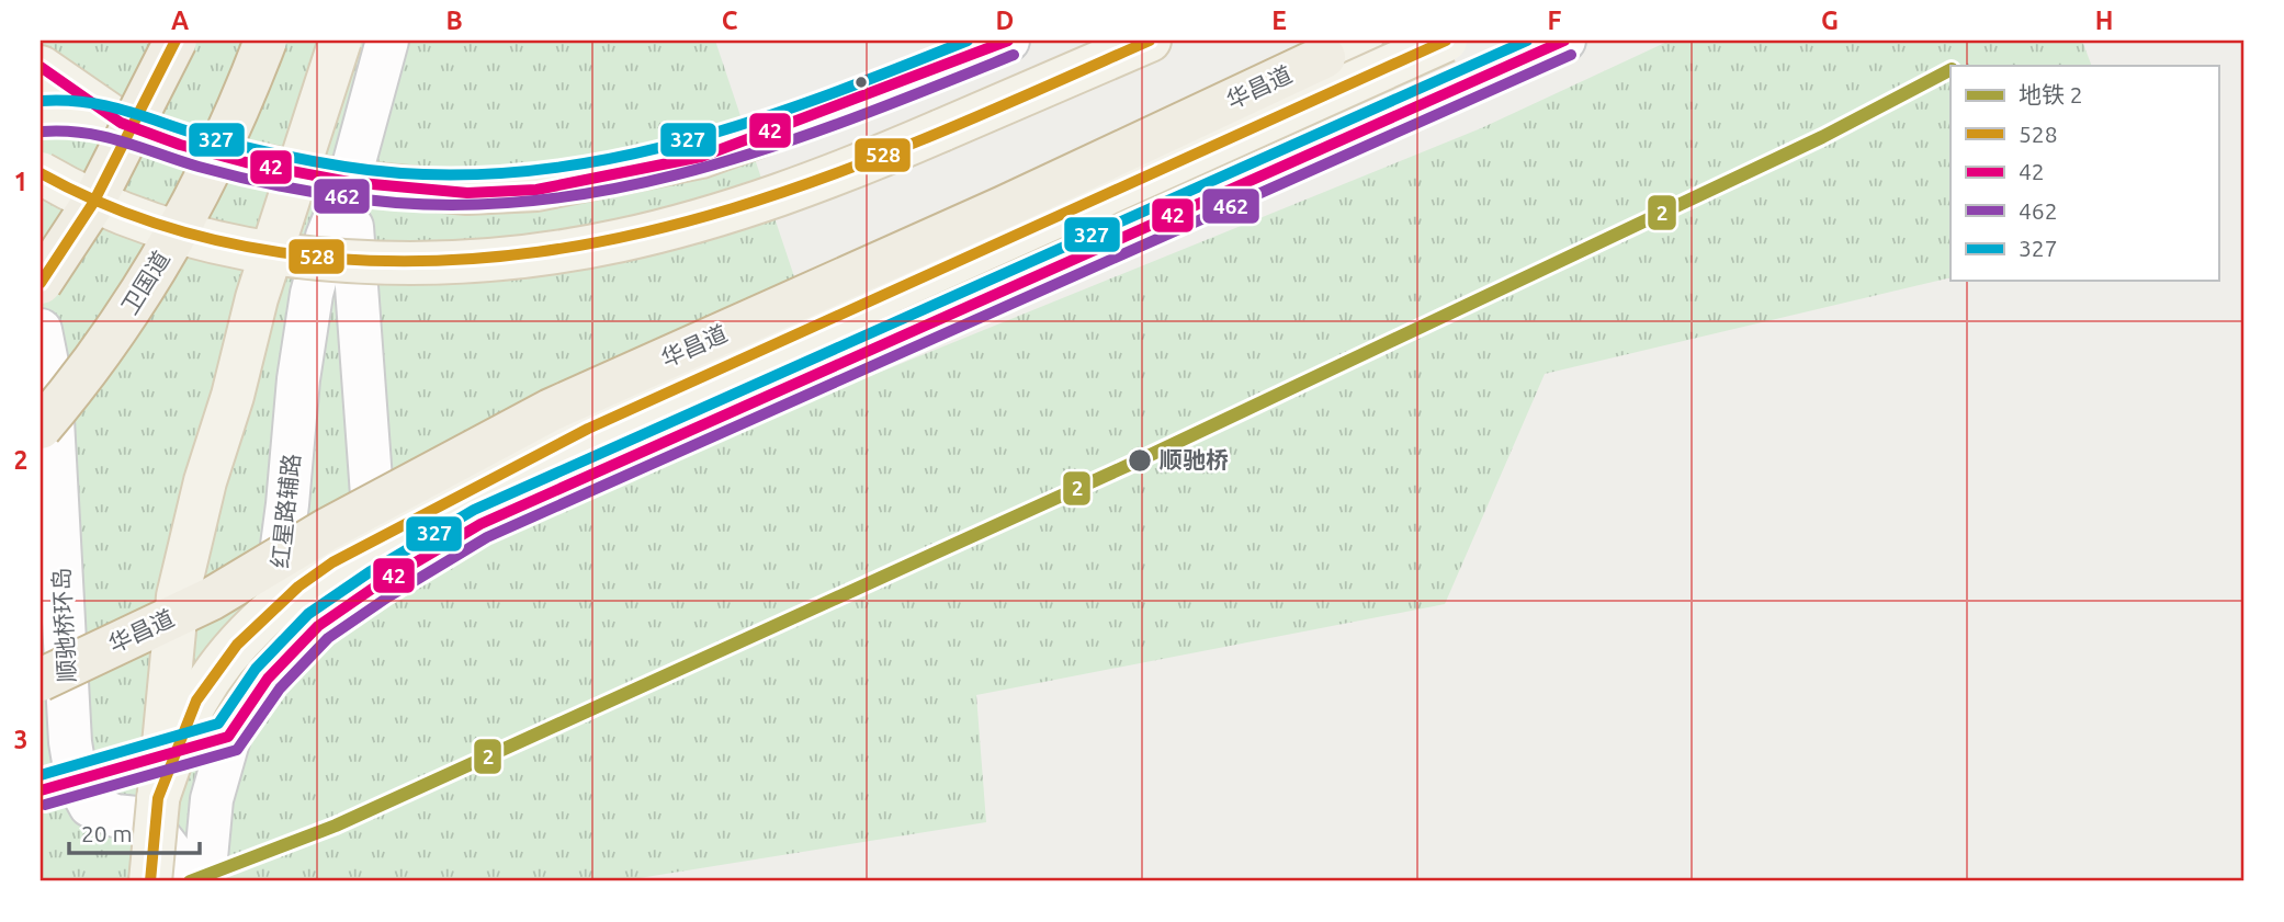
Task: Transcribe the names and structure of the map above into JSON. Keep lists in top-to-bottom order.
{
  "streets": {
    "highway": ["华昌道", "卫国道"],
    "street": ["红星路辅路", "顺驰桥环岛"]
  },
  "places": ["顺驰桥"],
  "lines": [
    "transit line 528",
    "transit line 42",
    "transit line 327",
    "transit line 462",
    "metro line 2"
  ],
  "legend": [
    "地铁 2",
    "528",
    "42",
    "462",
    "327"
  ],
  "scale_bar": "20 m",
  "grid": {
    "columns": [
      "A",
      "B",
      "C",
      "D",
      "E",
      "F",
      "G",
      "H"
    ],
    "rows": ["1", "2", "3"]
  }
}
